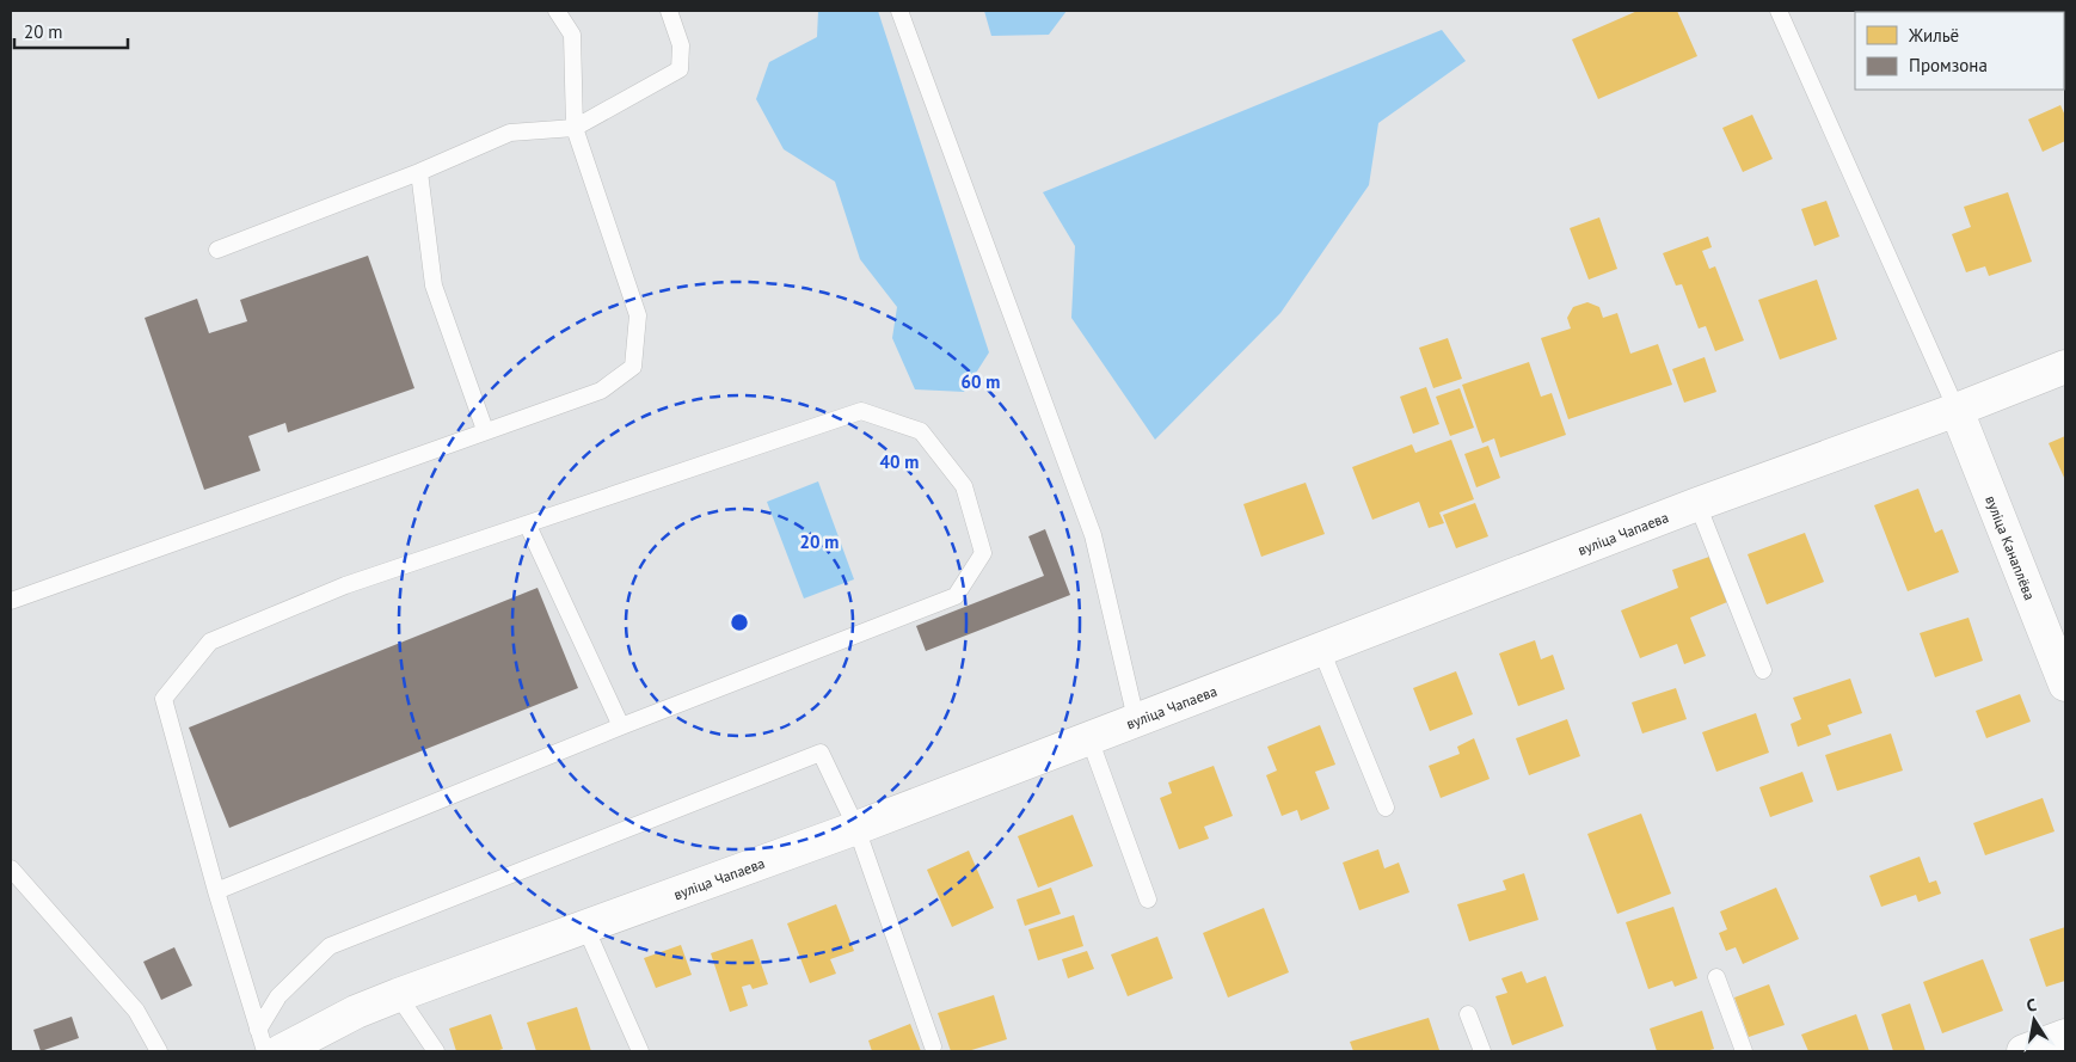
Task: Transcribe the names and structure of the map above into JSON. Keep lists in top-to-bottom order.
{
  "streets": {
    "street": ["вуліца Чапаева", "вуліца Канаплёва"]
  },
  "crossings": [
    ["вуліца Чапаева", "вуліца Канаплёва"]
  ],
  "legend": ["Жильё", "Промзона"],
  "scale_bar": "20 m",
  "north": "top",
  "rings": ["60 m", "40 m", "20 m"]
}
